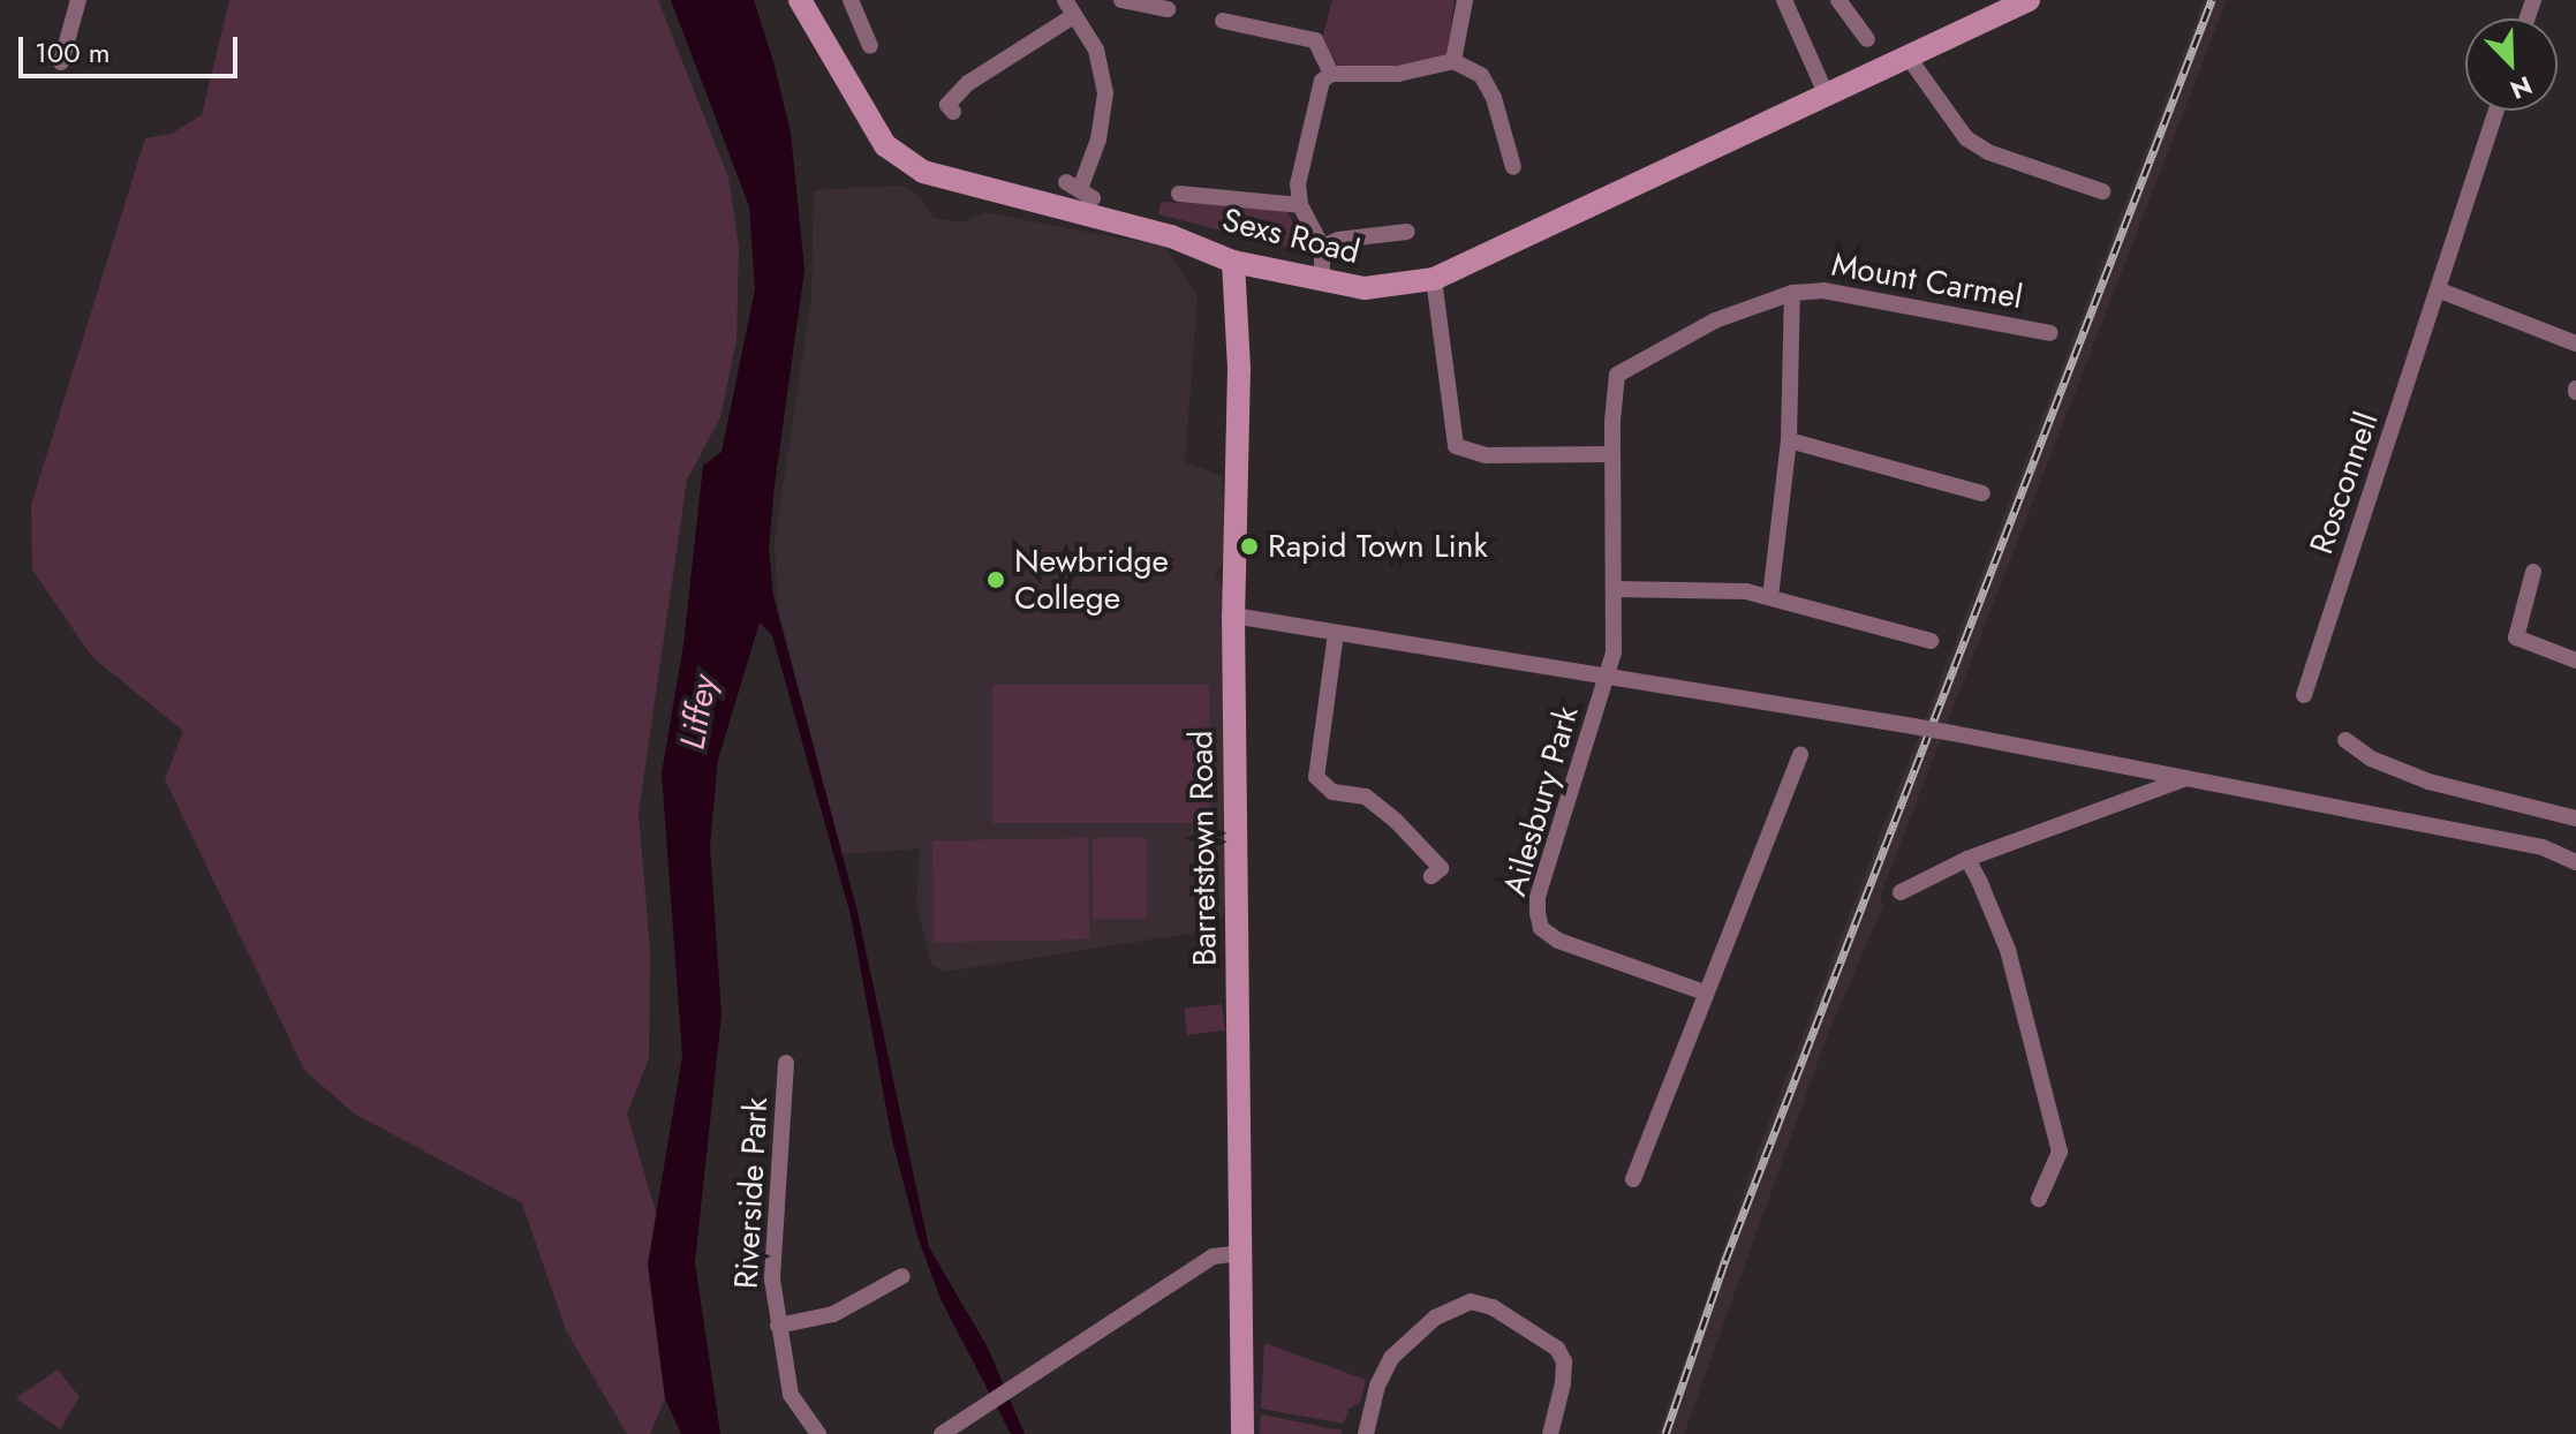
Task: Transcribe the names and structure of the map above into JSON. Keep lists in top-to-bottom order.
{
  "streets": {
    "street": [
      "Sexs Road",
      "Mount Carmel",
      "Rosconnell",
      "Ailesbury Park",
      "Barretstown Road",
      "Riverside Park"
    ]
  },
  "crossings": [
    ["Sexs Road", "Barretstown Road"],
    ["Mount Carmel", "Ailesbury Park"]
  ],
  "water": ["Liffey"],
  "places": ["Rapid Town Link", "Newbridge College"],
  "scale_bar": "100 m",
  "north": "bottom right"
}
